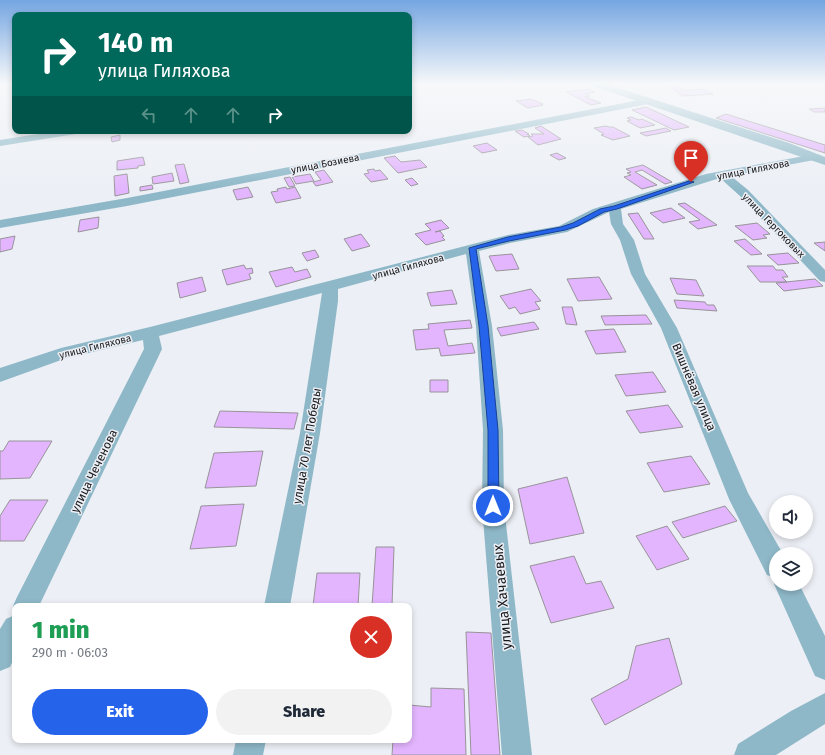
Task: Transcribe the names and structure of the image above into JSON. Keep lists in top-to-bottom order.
{
  "streets": {
    "street": [
      "улица Бозиева",
      "улица Гиляхова",
      "улица Гергоковых",
      "Вишнёвая улица",
      "улица 70 лет Победы",
      "улица Чеченова",
      "улица Хачаевых"
    ]
  },
  "crossings": [
    ["улица Гиляхова", "улица Гергоковых"],
    ["улица Гиляхова", "Вишнёвая улица"],
    ["улица Гиляхова", "улица 70 лет Победы"],
    ["улица Гиляхова", "улица Чеченова"],
    ["улица Гиляхова", "улица Хачаевых"]
  ],
  "page": {
    "turn": ["140 m", "улица Гиляхова"],
    "heading": ["1 min", "290 m · 06:03"],
    "buttons": ["Exit", "Share"]
  }
}
